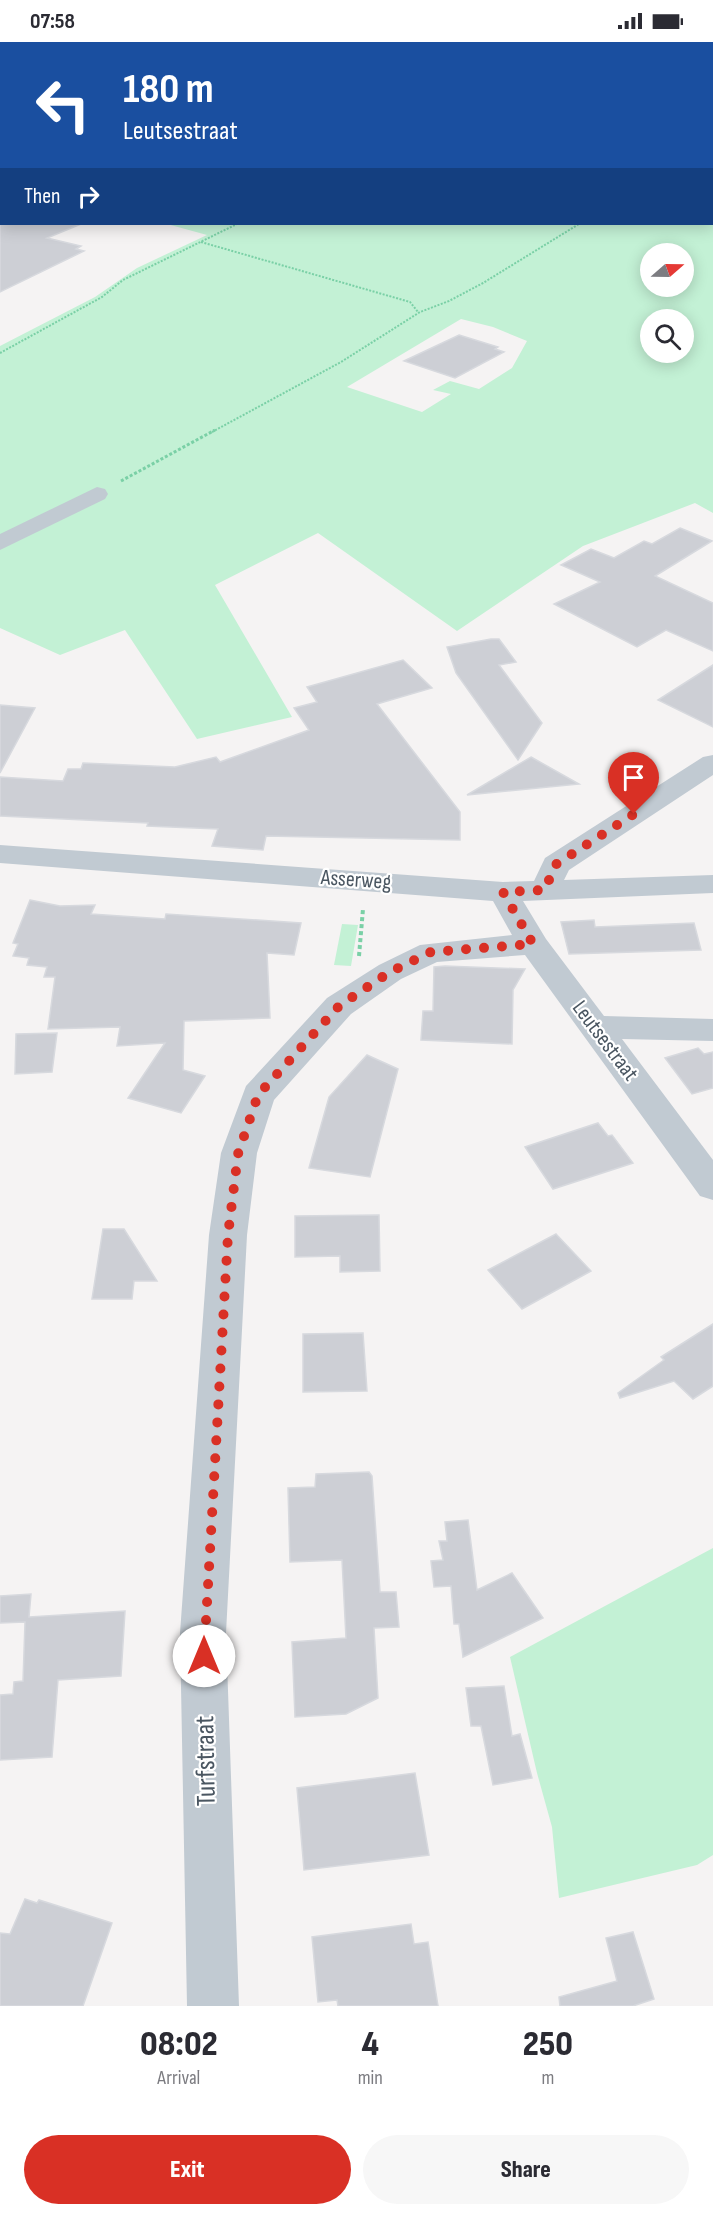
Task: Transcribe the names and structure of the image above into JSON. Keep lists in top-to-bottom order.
{
  "streets": {
    "street": ["Asserweg", "Leutsestraat", "Turfstraat"]
  },
  "crossings": [
    ["Asserweg", "Leutsestraat"],
    ["Leutsestraat", "Turfstraat"]
  ],
  "north": "right",
  "page": {
    "status": "07:58",
    "turn": ["180 m", "Leutsestraat"],
    "then": "Then",
    "eta": [
      "08:02",
      "Arrival",
      "4",
      "min",
      "250",
      "m"
    ],
    "buttons": ["Exit", "Share"]
  }
}
